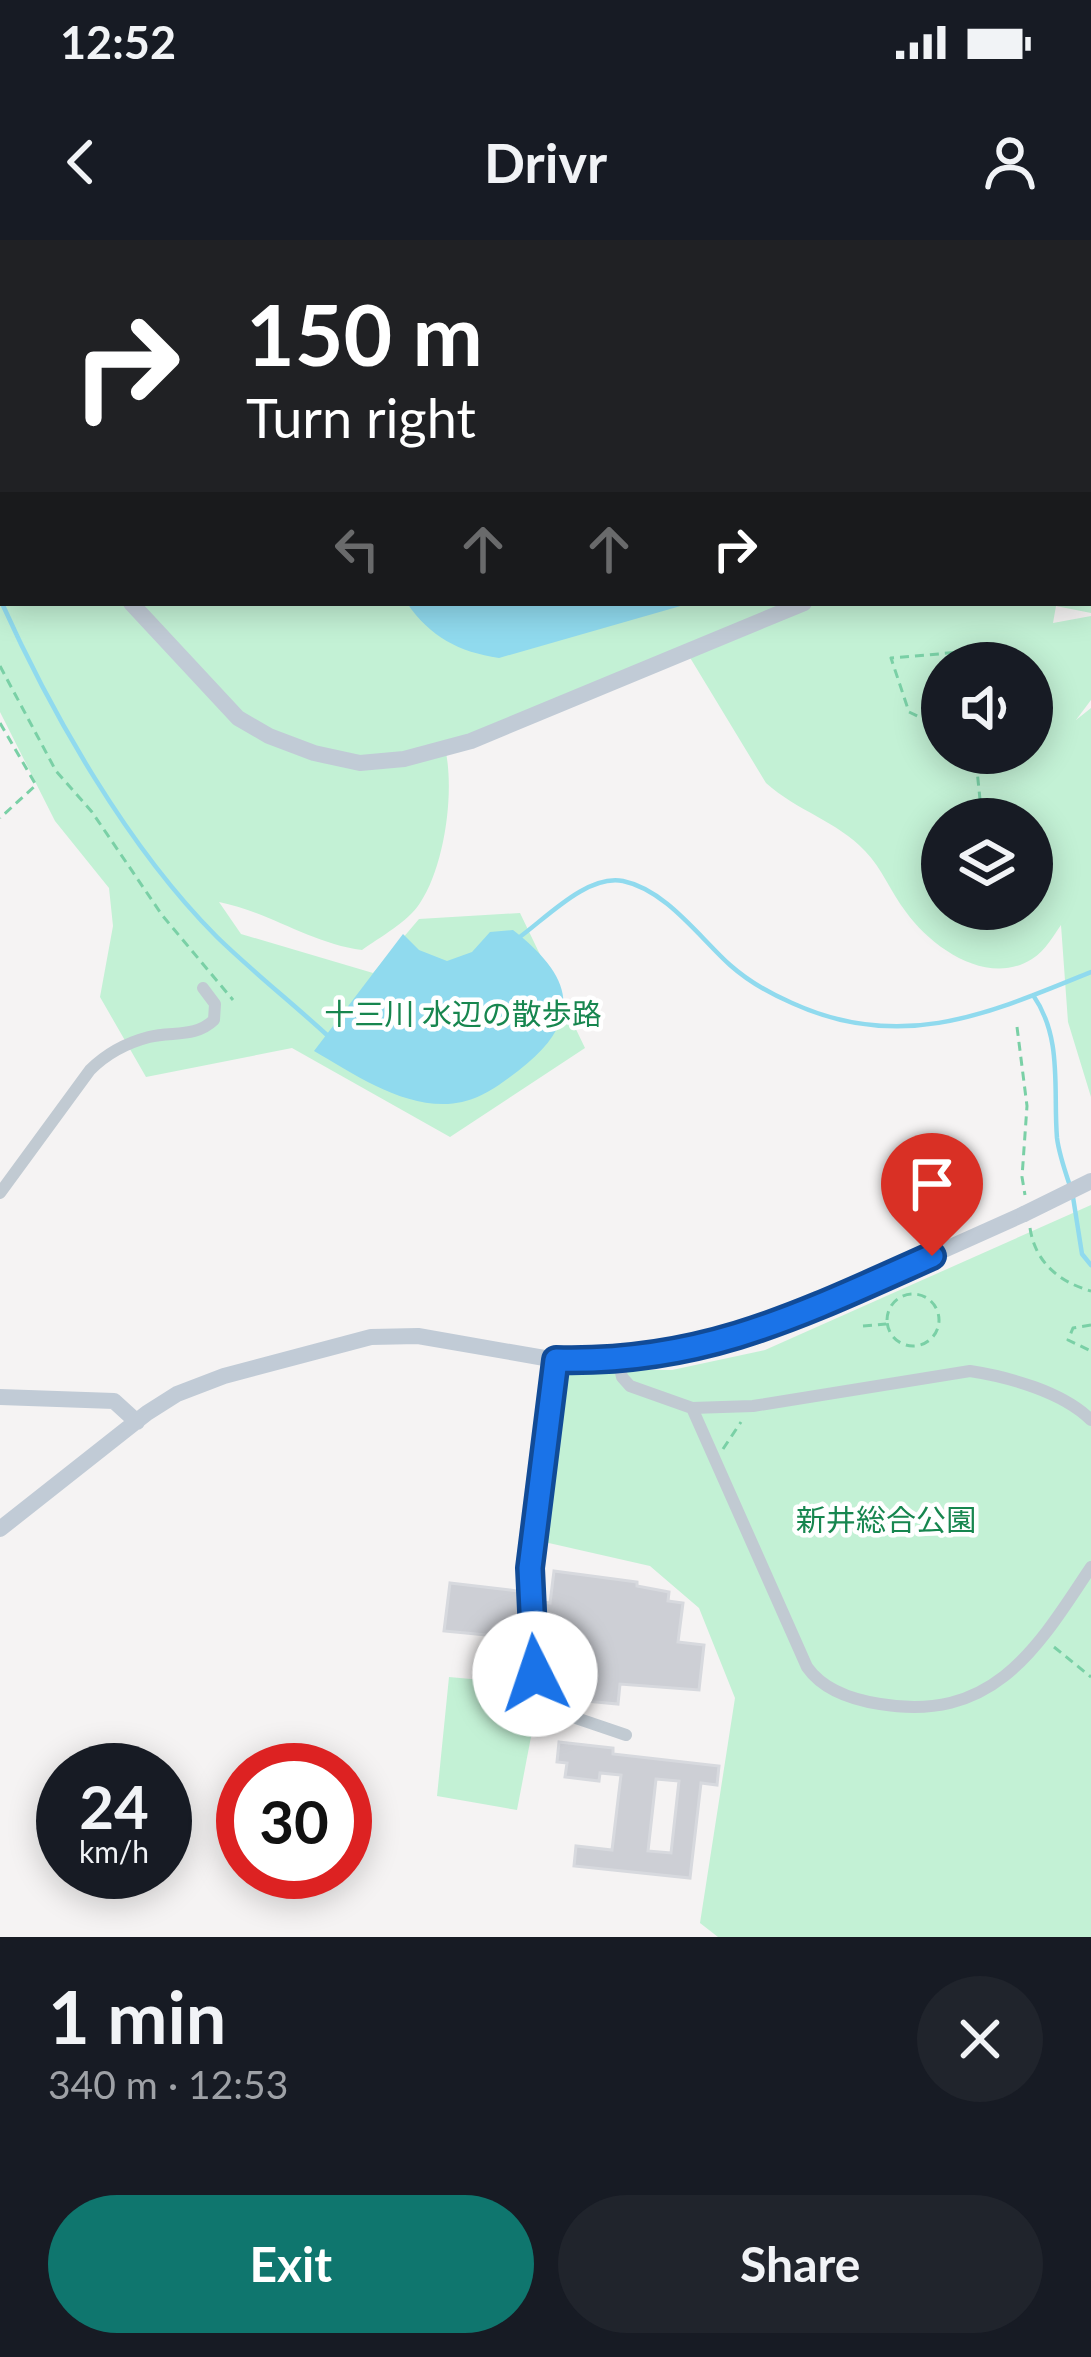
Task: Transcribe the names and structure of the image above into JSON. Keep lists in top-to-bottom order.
{
  "parks": ["十三川 水辺の散歩路", "新井総合公園"],
  "page": {
    "status": "12:52",
    "header": "Drivr",
    "turn": ["150 m", "Turn right"],
    "speed": "24 km/h",
    "limit": "30",
    "heading": ["1 min", "340 m · 12:53"],
    "buttons": ["Exit", "Share"]
  }
}
